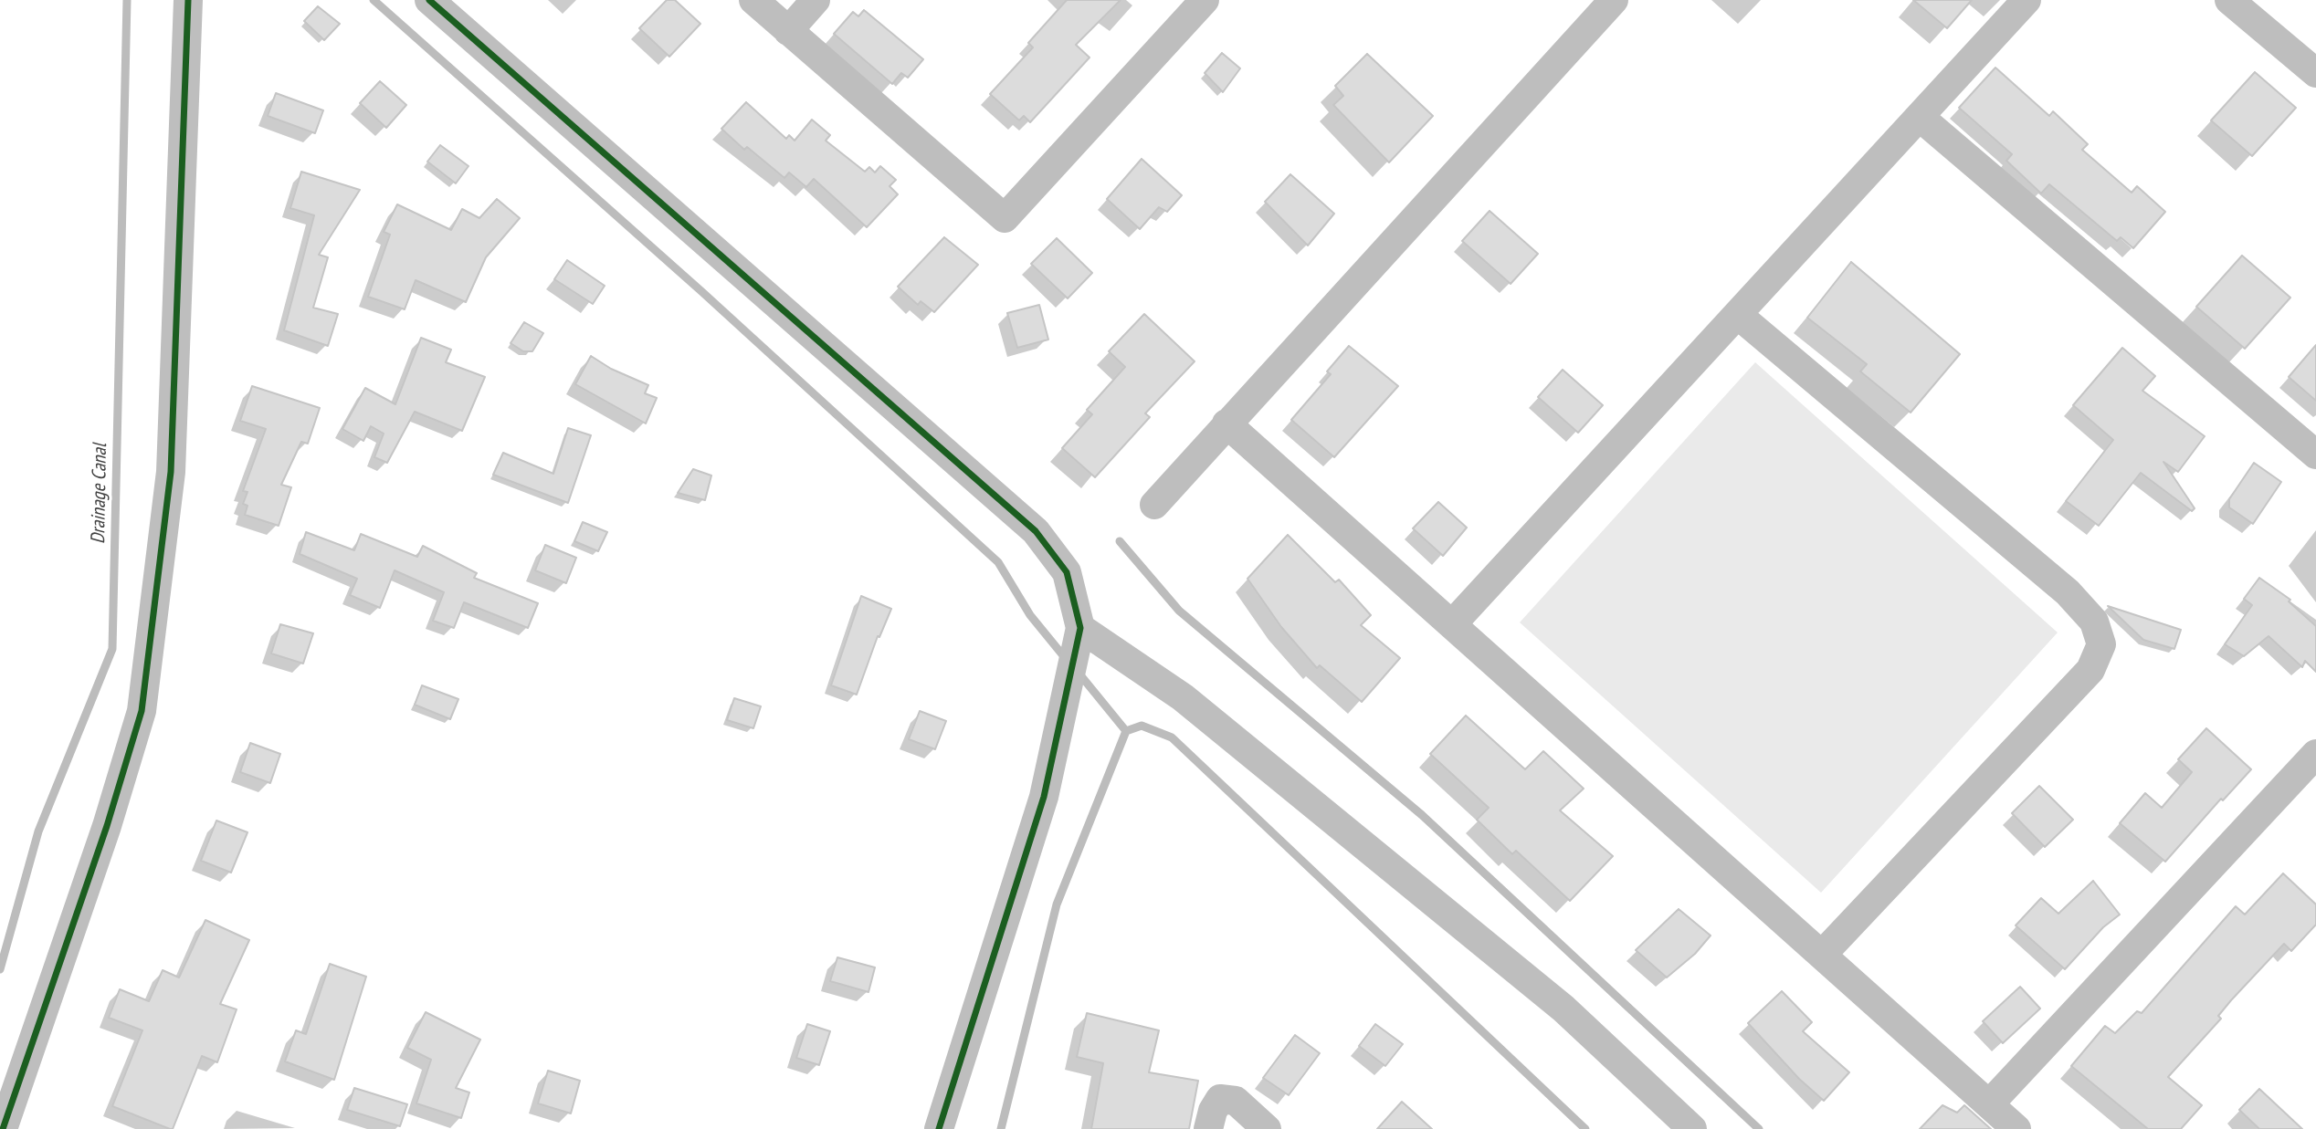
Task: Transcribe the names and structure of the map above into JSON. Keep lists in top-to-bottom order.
{
  "water": ["Drainage Canal"]
}
